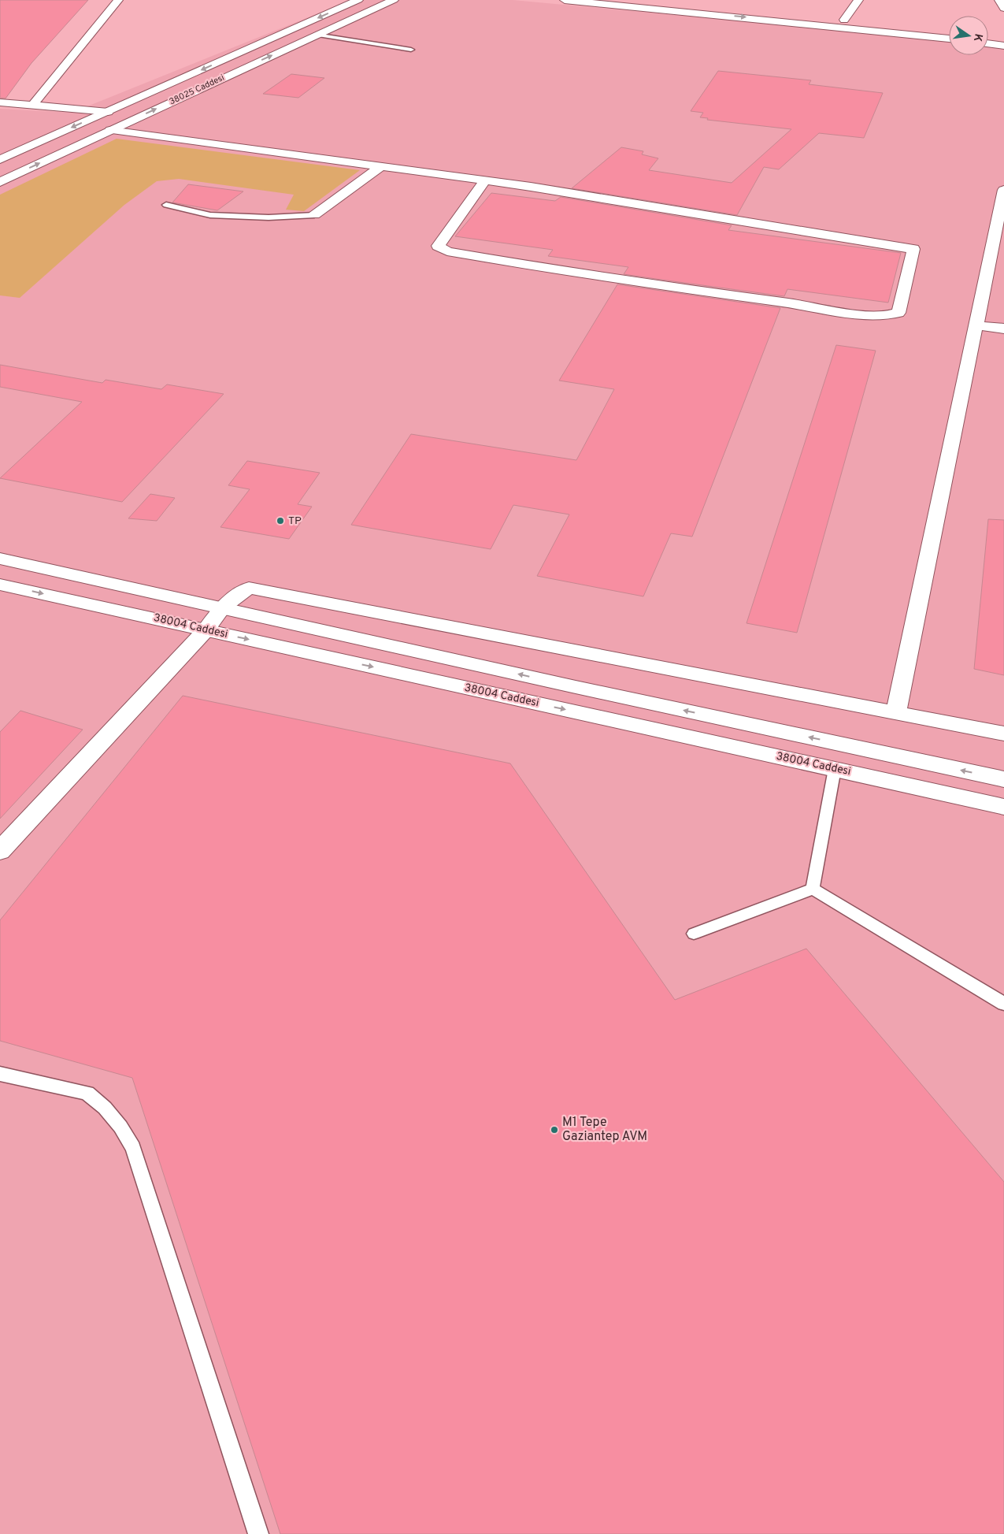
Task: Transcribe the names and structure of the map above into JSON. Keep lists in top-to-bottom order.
{
  "streets": {
    "street": ["38025 Caddesi", "38004 Caddesi"]
  },
  "places": ["TP", "M1 Tepe Gaziantep AVM"],
  "north": "right"
}
